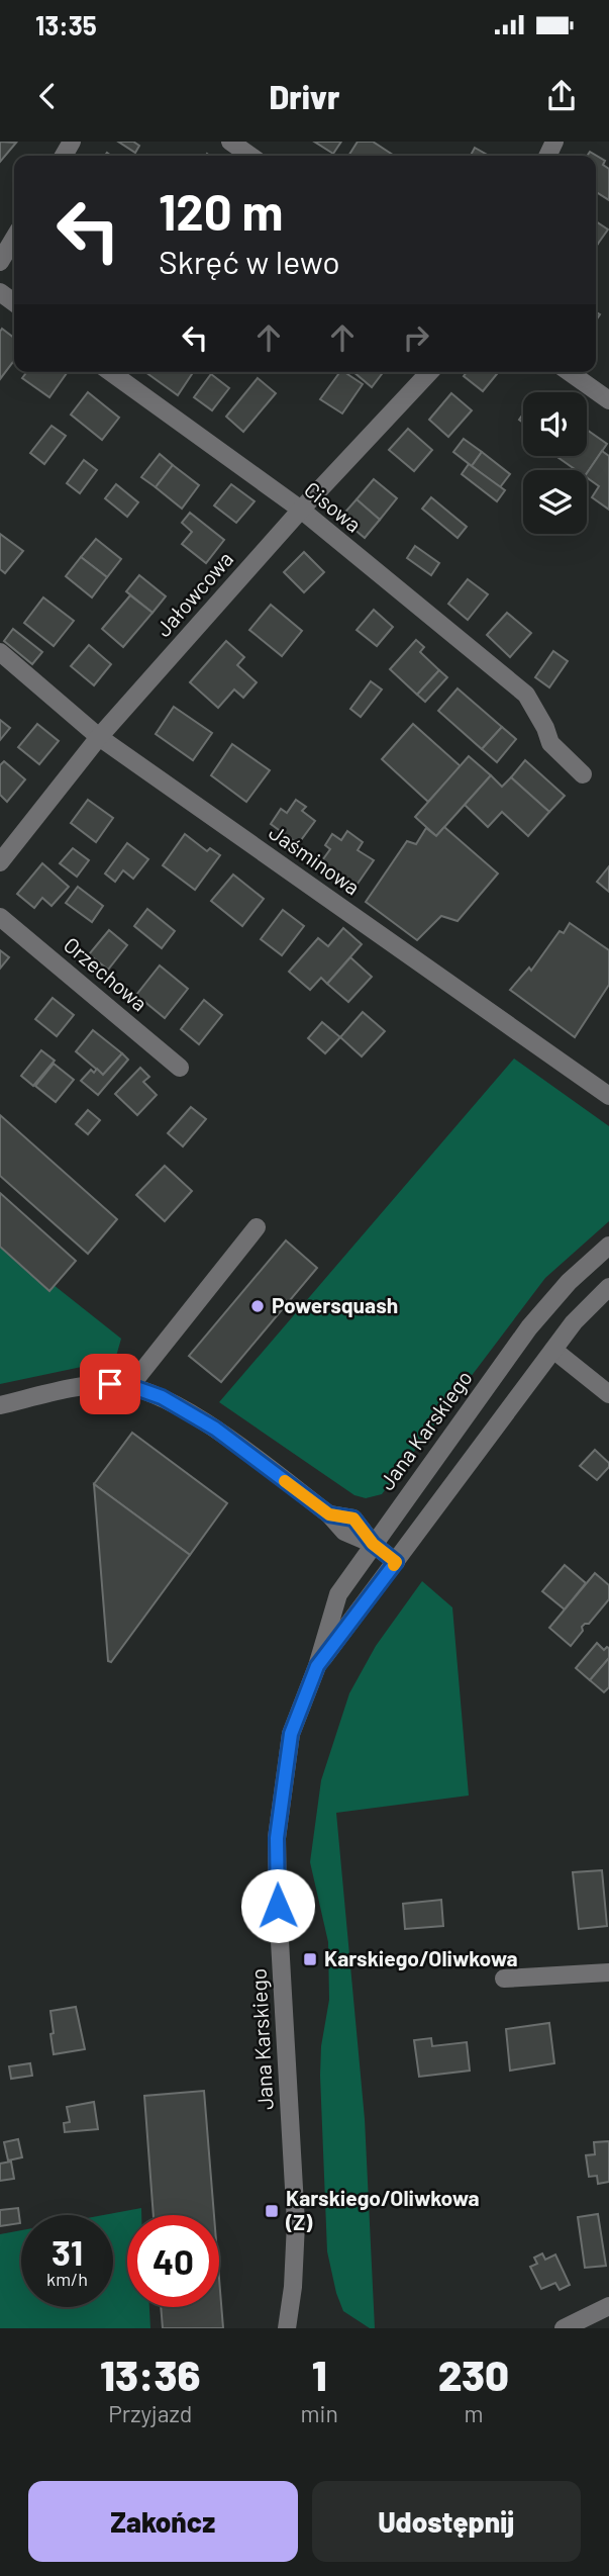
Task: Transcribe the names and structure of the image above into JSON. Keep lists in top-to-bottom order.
{
  "streets": {
    "street": [
      "Cisowa",
      "Jałowcowa",
      "Jaśminowa",
      "Orzechowa",
      "Jana Karskiego"
    ]
  },
  "crossings": [
    ["Cisowa", "Jałowcowa"],
    ["Jałowcowa", "Jaśminowa"]
  ],
  "places": {
    "other": ["Powersquash"],
    "transit": ["Karskiego/Oliwkowa", "Karskiego/Oliwkowa (Z)"]
  },
  "page": {
    "status": "13:35",
    "header": "Drivr",
    "turn": ["120 m", "Skręć w lewo"],
    "speed": "31 km/h",
    "limit": "40",
    "eta": [
      "13:36",
      "Przyjazd",
      "1",
      "min",
      "230",
      "m"
    ],
    "buttons": ["Zakończ", "Udostępnij"]
  }
}
